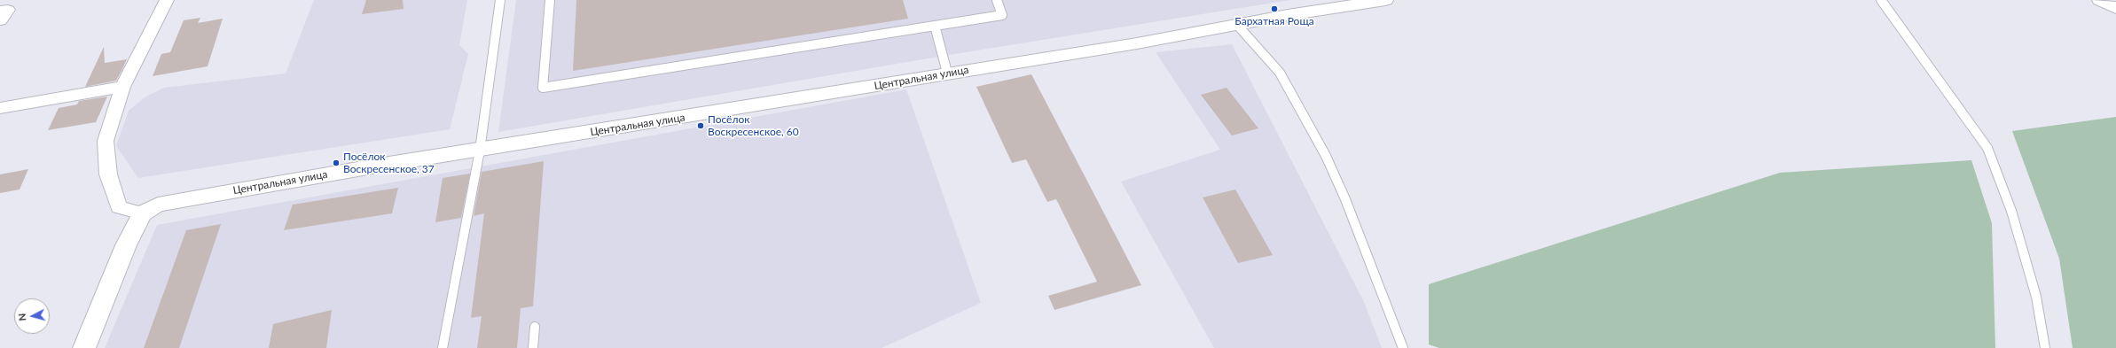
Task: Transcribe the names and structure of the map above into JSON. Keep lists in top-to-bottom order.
{
  "streets": {
    "main road": ["Центральная улица"]
  },
  "places": ["Бархатная Роща", "Посёлок Воскресенское, 60", "Посёлок Воскресенское, 37"],
  "north": "left"
}
